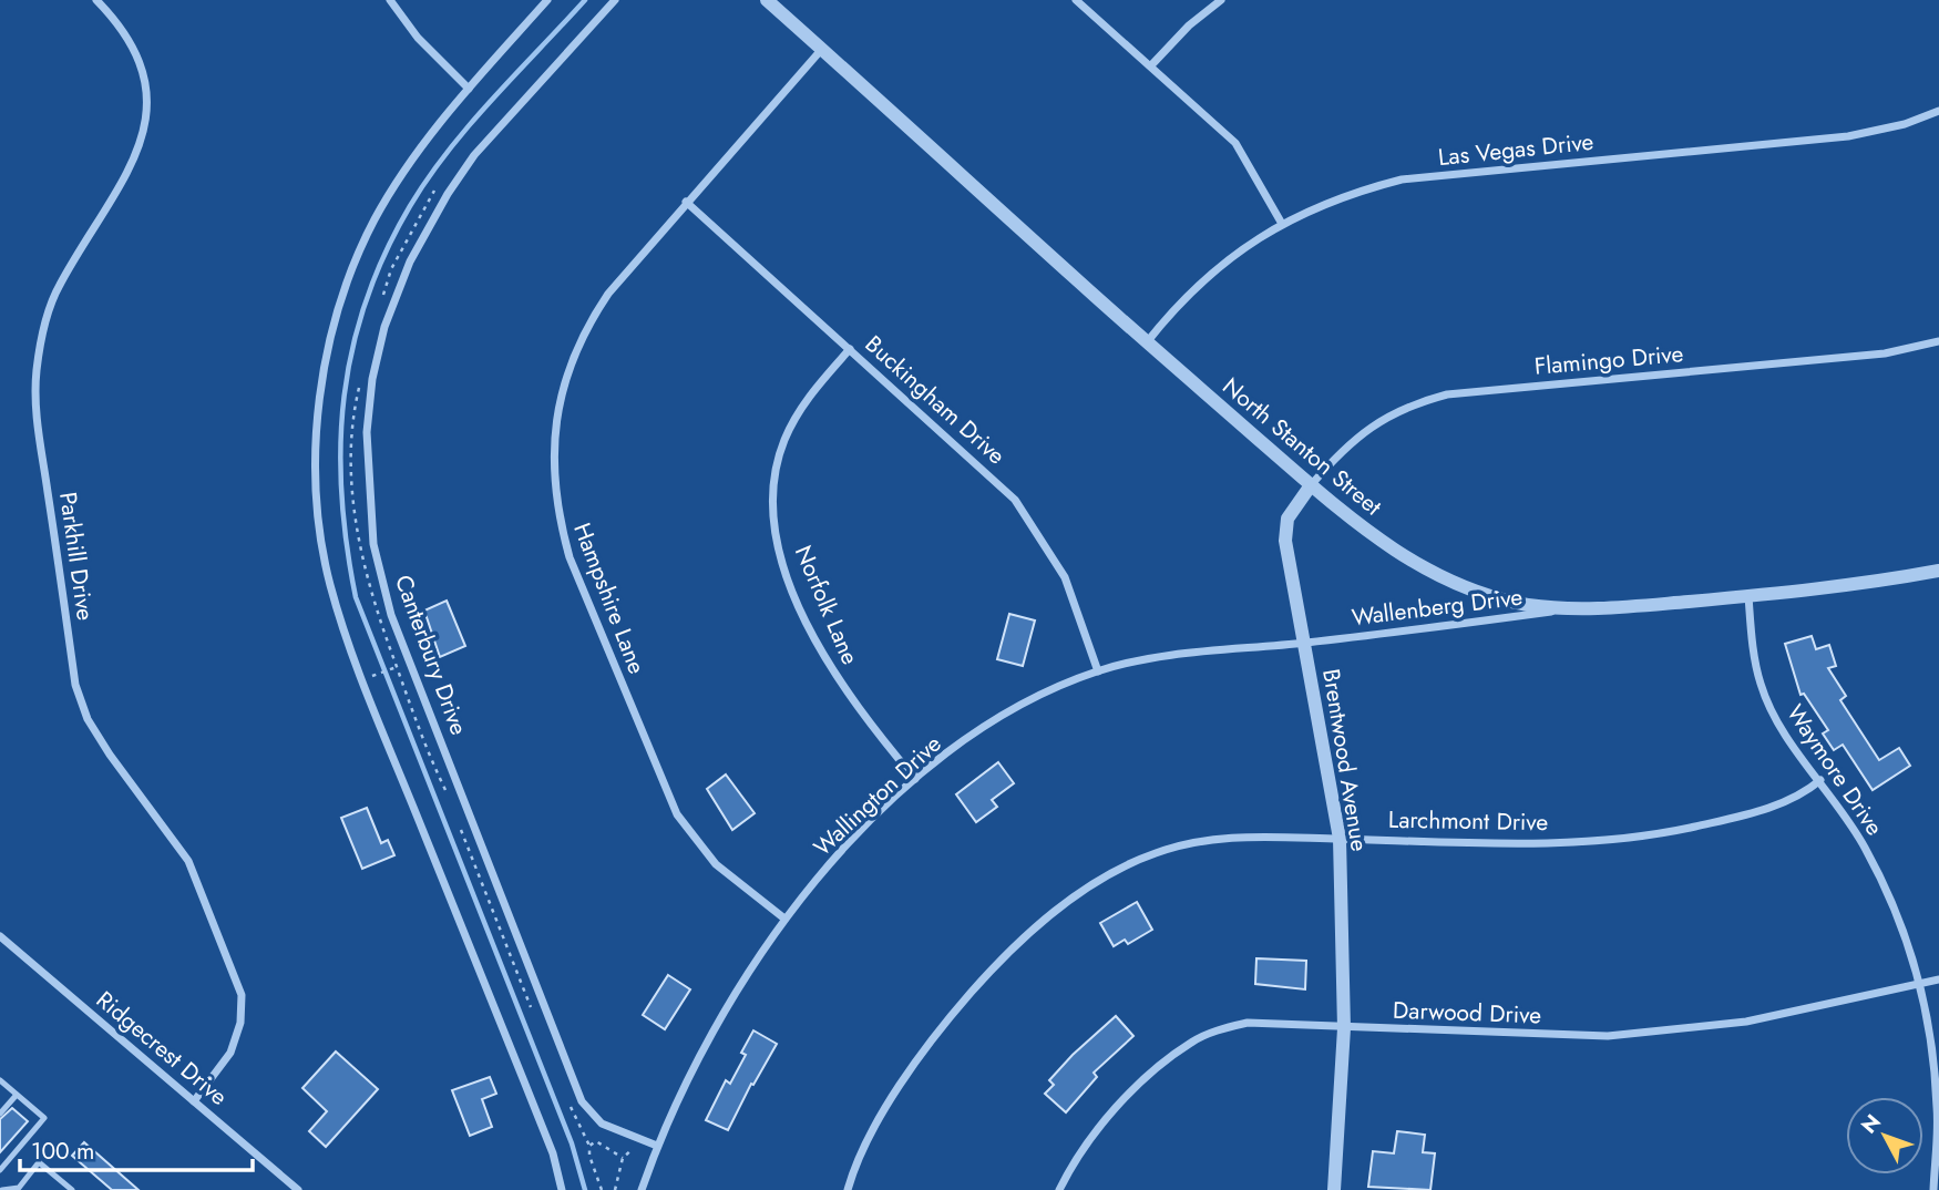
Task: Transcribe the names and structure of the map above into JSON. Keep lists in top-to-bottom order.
{
  "streets": {
    "street": [
      "Las Vegas Drive",
      "Flamingo Drive",
      "Buckingham Drive",
      "North Stanton Street",
      "Parkhill Drive",
      "Hampshire Lane",
      "Norfolk Lane",
      "Wallenberg Drive",
      "Canterbury Drive",
      "Brentwood Avenue",
      "Waymore Drive",
      "Wallington Drive",
      "Larchmont Drive",
      "Darwood Drive",
      "Ridgecrest Drive"
    ]
  },
  "crossings": [
    ["Las Vegas Drive", "North Stanton Street"],
    ["Flamingo Drive", "North Stanton Street"],
    ["Flamingo Drive", "Brentwood Avenue"],
    ["Buckingham Drive", "Hampshire Lane"],
    ["Buckingham Drive", "Norfolk Lane"],
    ["Buckingham Drive", "Wallington Drive"],
    ["North Stanton Street", "Hampshire Lane"],
    ["North Stanton Street", "Wallenberg Drive"],
    ["North Stanton Street", "Brentwood Avenue"],
    ["North Stanton Street", "Waymore Drive"],
    ["Parkhill Drive", "Ridgecrest Drive"],
    ["Hampshire Lane", "Wallington Drive"],
    ["Norfolk Lane", "Wallington Drive"],
    ["Wallenberg Drive", "Brentwood Avenue"],
    ["Wallenberg Drive", "Wallington Drive"],
    ["Canterbury Drive", "Wallington Drive"],
    ["Brentwood Avenue", "Wallington Drive"],
    ["Brentwood Avenue", "Larchmont Drive"],
    ["Brentwood Avenue", "Darwood Drive"],
    ["Waymore Drive", "Larchmont Drive"],
    ["Waymore Drive", "Darwood Drive"]
  ],
  "scale_bar": "100 m",
  "north": "top left"
}
